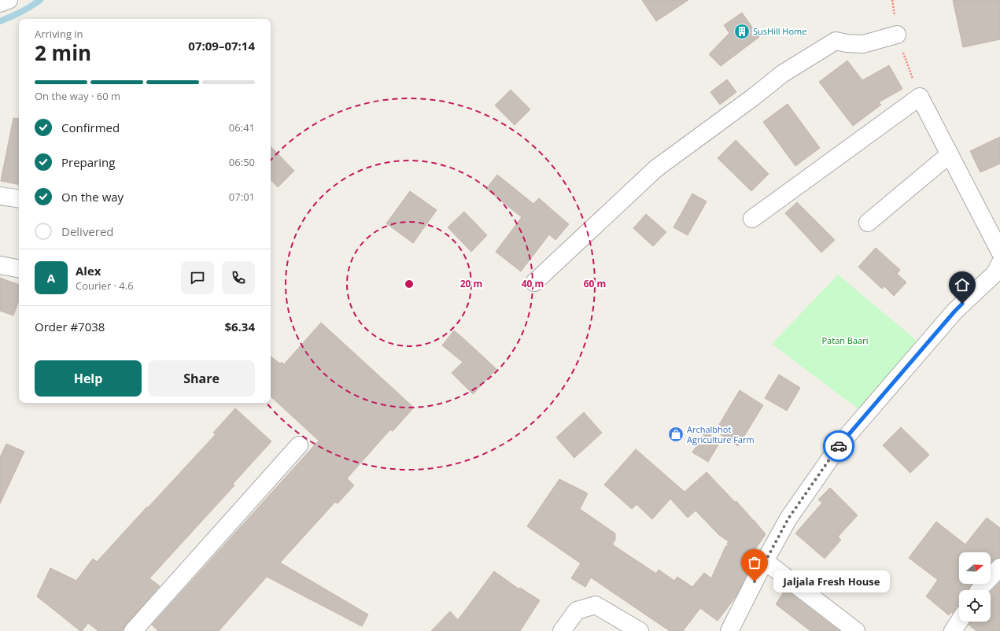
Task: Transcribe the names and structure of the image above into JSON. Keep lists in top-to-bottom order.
{
  "parks": ["Patan Baari"],
  "places": {
    "building": ["SusHill Home"],
    "shop": ["Archalbhot Agriculture Farm"],
    "other": ["Jaljala Fresh House"]
  },
  "north": "right",
  "page": {
    "heading": ["2 min", "Arriving in", "07:09–07:14"],
    "panel": [
      "Alex",
      "Courier · 4.6",
      "Order #7038",
      "$6.34"
    ],
    "bar": "On the way · 60 m",
    "list": [
      ["Confirmed", "06:41"],
      ["Preparing", "06:50"],
      ["On the way", "07:01"],
      "Delivered"
    ],
    "round": "A",
    "buttons": ["Help", "Share"],
    "bubble": "Jaljala Fresh House"
  },
  "rings": ["20 m", "40 m", "60 m"]
}
